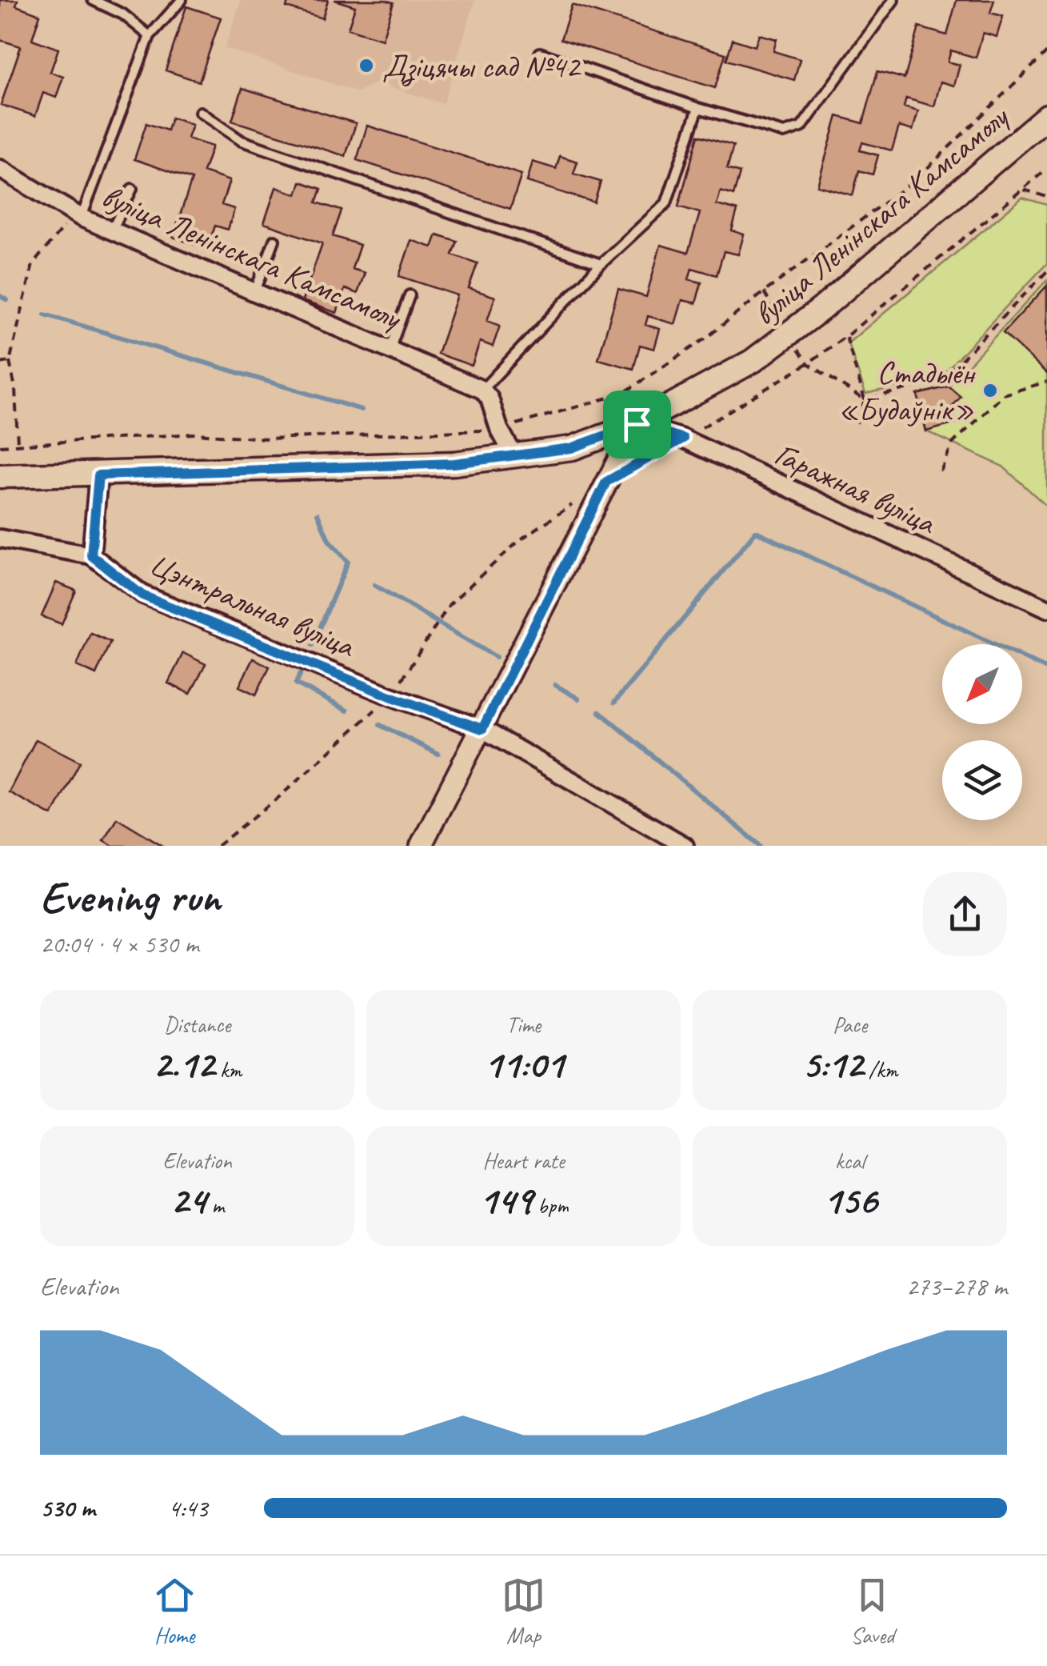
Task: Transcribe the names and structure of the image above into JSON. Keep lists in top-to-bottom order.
{
  "streets": {
    "main road": ["вуліца Ленінскага Камсамолу"],
    "street": ["Гаражная вуліца", "Цэнтральная вуліца"]
  },
  "crossings": [
    ["вуліца Ленінскага Камсамолу", "Гаражная вуліца"]
  ],
  "places": ["Дзіцячы сад №42", "Стадыён «Будаўнік»"],
  "north": "bottom left",
  "page": {
    "heading": ["Evening run", "20:04 · 4 × 530 m"],
    "stats": [
      ["Distance", "2.12 km"],
      ["Time", "11:01"],
      ["Pace", "5:12 /km"],
      ["Elevation", "24 m"],
      ["Heart rate", "149 bpm"],
      ["kcal", "156"]
    ],
    "chart": ["Elevation", "273–278 m"],
    "list": [
      {
        "name": "530 m",
        "note": "4:43"
      }
    ],
    "tabs": ["Home", "Map", "Saved"]
  }
}
